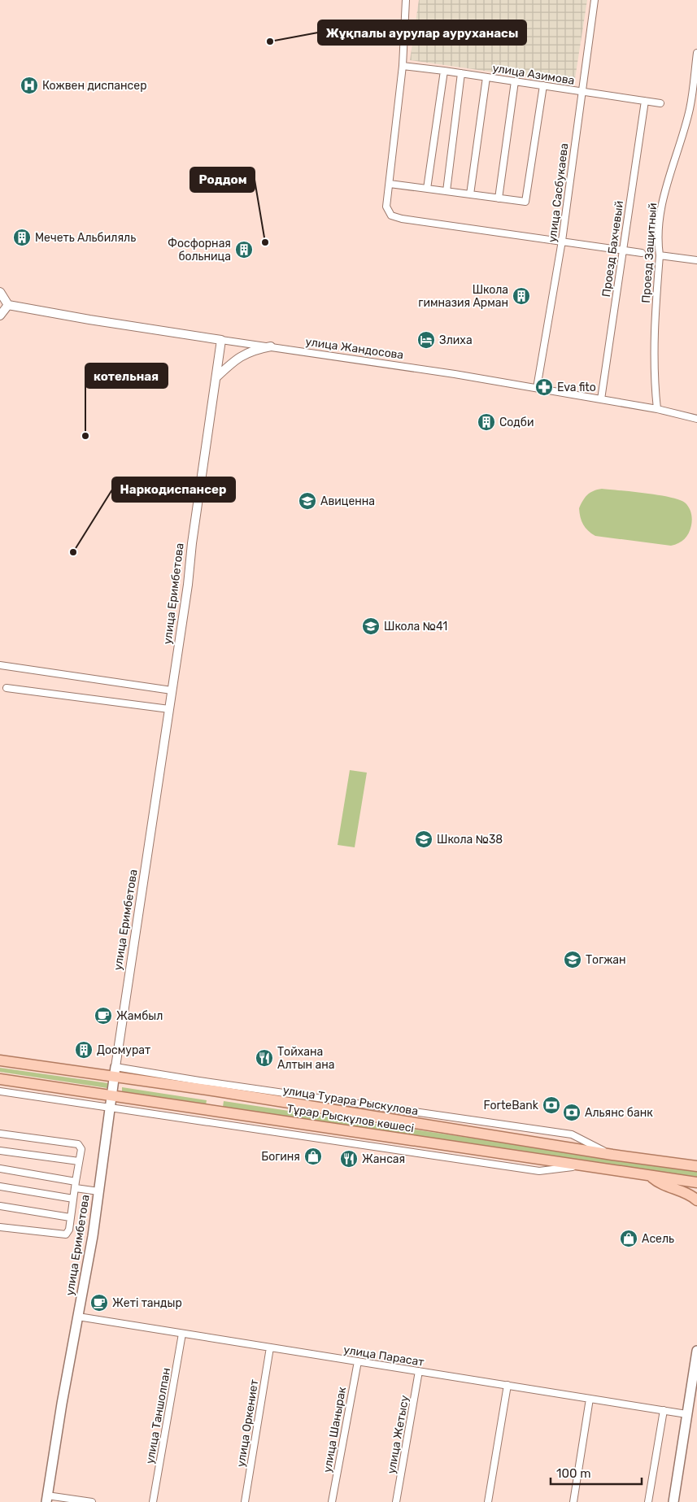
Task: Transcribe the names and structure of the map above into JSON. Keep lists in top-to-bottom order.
{
  "streets": {
    "main road": ["улица Еримбетова", "улица Турара Рыскулова", "Тұрар Рыскұлов көшесі"],
    "street": [
      "улица Азимова",
      "улица Сасбукаева",
      "Проезд Бахчевый",
      "Проезд Защитный",
      "улица Жандосова",
      "улица Парасат",
      "улица Таншолпан",
      "улица Оркениет",
      "улица Шанырак",
      "улица Жетысу"
    ]
  },
  "crossings": [
    ["улица Азимова", "улица Сасбукаева"],
    ["улица Азимова", "Проезд Бахчевый"],
    ["улица Сасбукаева", "улица Жандосова"],
    ["Проезд Бахчевый", "улица Жандосова"],
    ["Проезд Защитный", "улица Жандосова"],
    ["улица Жандосова", "улица Еримбетова"],
    ["улица Еримбетова", "улица Турара Рыскулова"],
    ["улица Еримбетова", "Тұрар Рыскұлов көшесі"],
    ["улица Еримбетова", "улица Парасат"],
    ["улица Парасат", "улица Таншолпан"],
    ["улица Парасат", "улица Оркениет"],
    ["улица Парасат", "улица Шанырак"],
    ["улица Парасат", "улица Жетысу"]
  ],
  "places": {
    "other": [
      "Жұқпалы аурулар ауруханасы",
      "Роддом",
      "котельная",
      "Наркодиспансер"
    ],
    "hospital": ["Кожвен диспансер"],
    "building": [
      "Мечеть Альбиляль",
      "Фосфорная больница",
      "Школа гимназия Арман",
      "Содби",
      "Досмурат"
    ],
    "hotel": ["Злиха"],
    "pharmacy": ["Eva fito"],
    "school or university": [
      "Авиценна",
      "Школа №41",
      "Школа №38",
      "Тогжан"
    ],
    "cafe": ["Жамбыл", "Жеті тандыр"],
    "restaurant": ["Тойхана Алтын ана", "Жансая"],
    "bank": ["ForteBank", "Альянс банк"],
    "shop": ["Богиня", "Асель"]
  },
  "scale_bar": "100 m"
}
